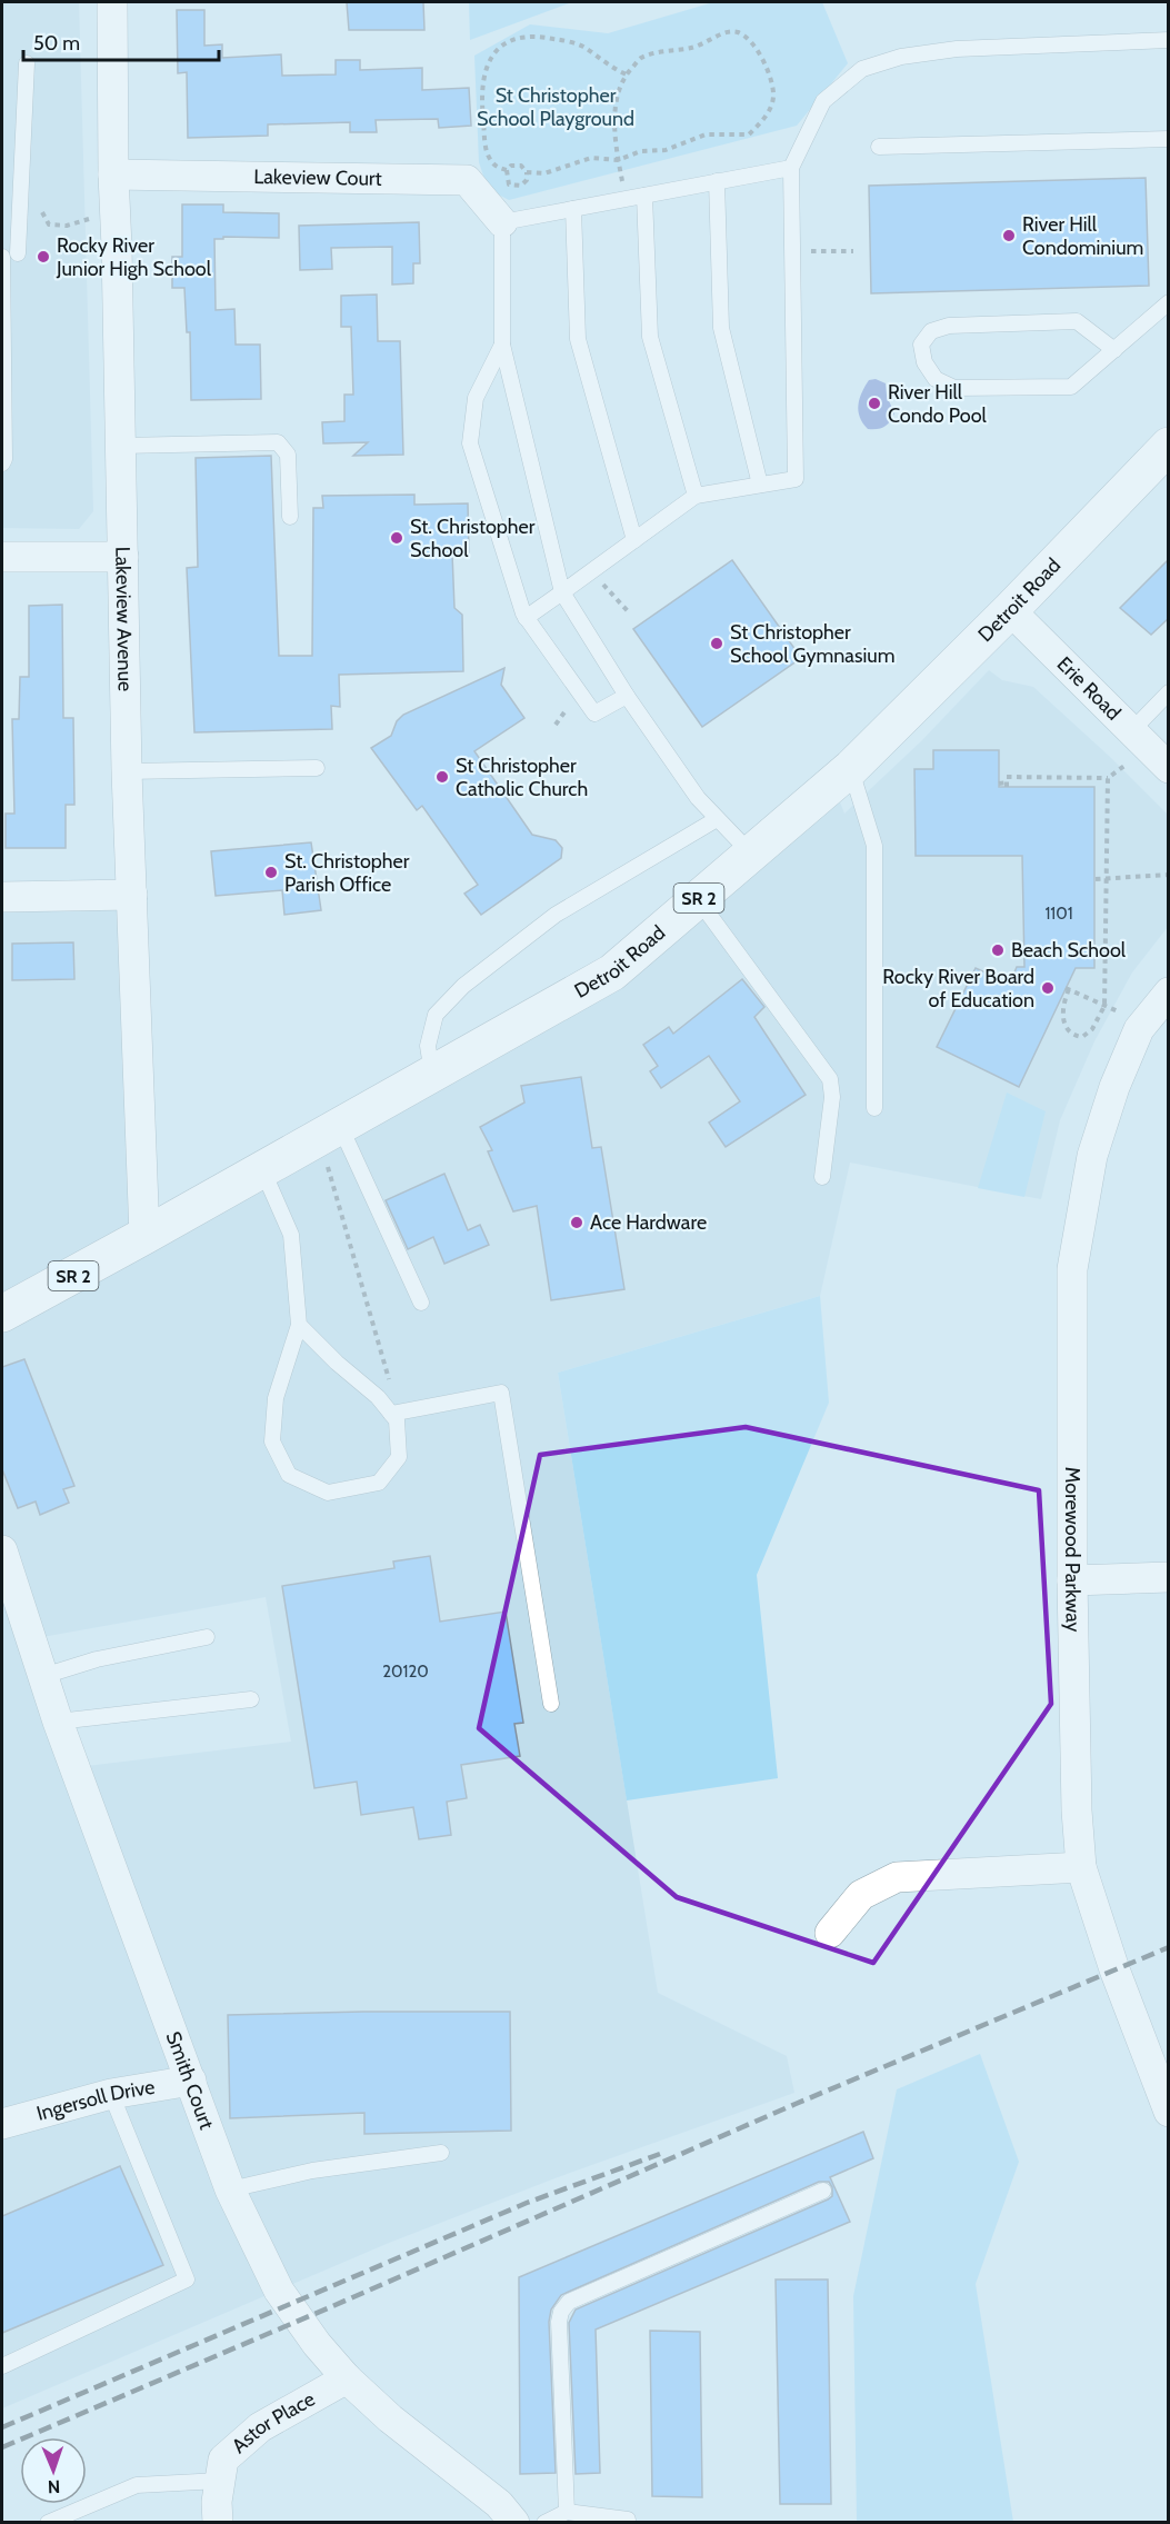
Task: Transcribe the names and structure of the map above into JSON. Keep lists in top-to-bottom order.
{
  "streets": {
    "main road": ["Detroit Road", "SR 2"],
    "street": [
      "Lakeview Court",
      "Lakeview Avenue",
      "Erie Road",
      "Morewood Parkway",
      "Smith Court",
      "Ingersoll Drive",
      "Astor Place"
    ]
  },
  "crossings": [
    ["Lakeview Court", "Lakeview Avenue"],
    ["Detroit Road", "Lakeview Avenue"],
    ["Detroit Road", "Erie Road"],
    ["Smith Court", "Ingersoll Drive"],
    ["Smith Court", "Astor Place"]
  ],
  "parks": ["St Christopher School Playground"],
  "places": [
    "River Hill Condominium",
    "Rocky River Junior High School",
    "River Hill Condo Pool",
    "St. Christopher School",
    "St Christopher School Gymnasium",
    "St Christopher Catholic Church",
    "St. Christopher Parish Office",
    "Beach School",
    "Rocky River Board of Education",
    "Ace Hardware"
  ],
  "house_numbers": ["1101", "20120"],
  "scale_bar": "50 m",
  "north": "bottom"
}
